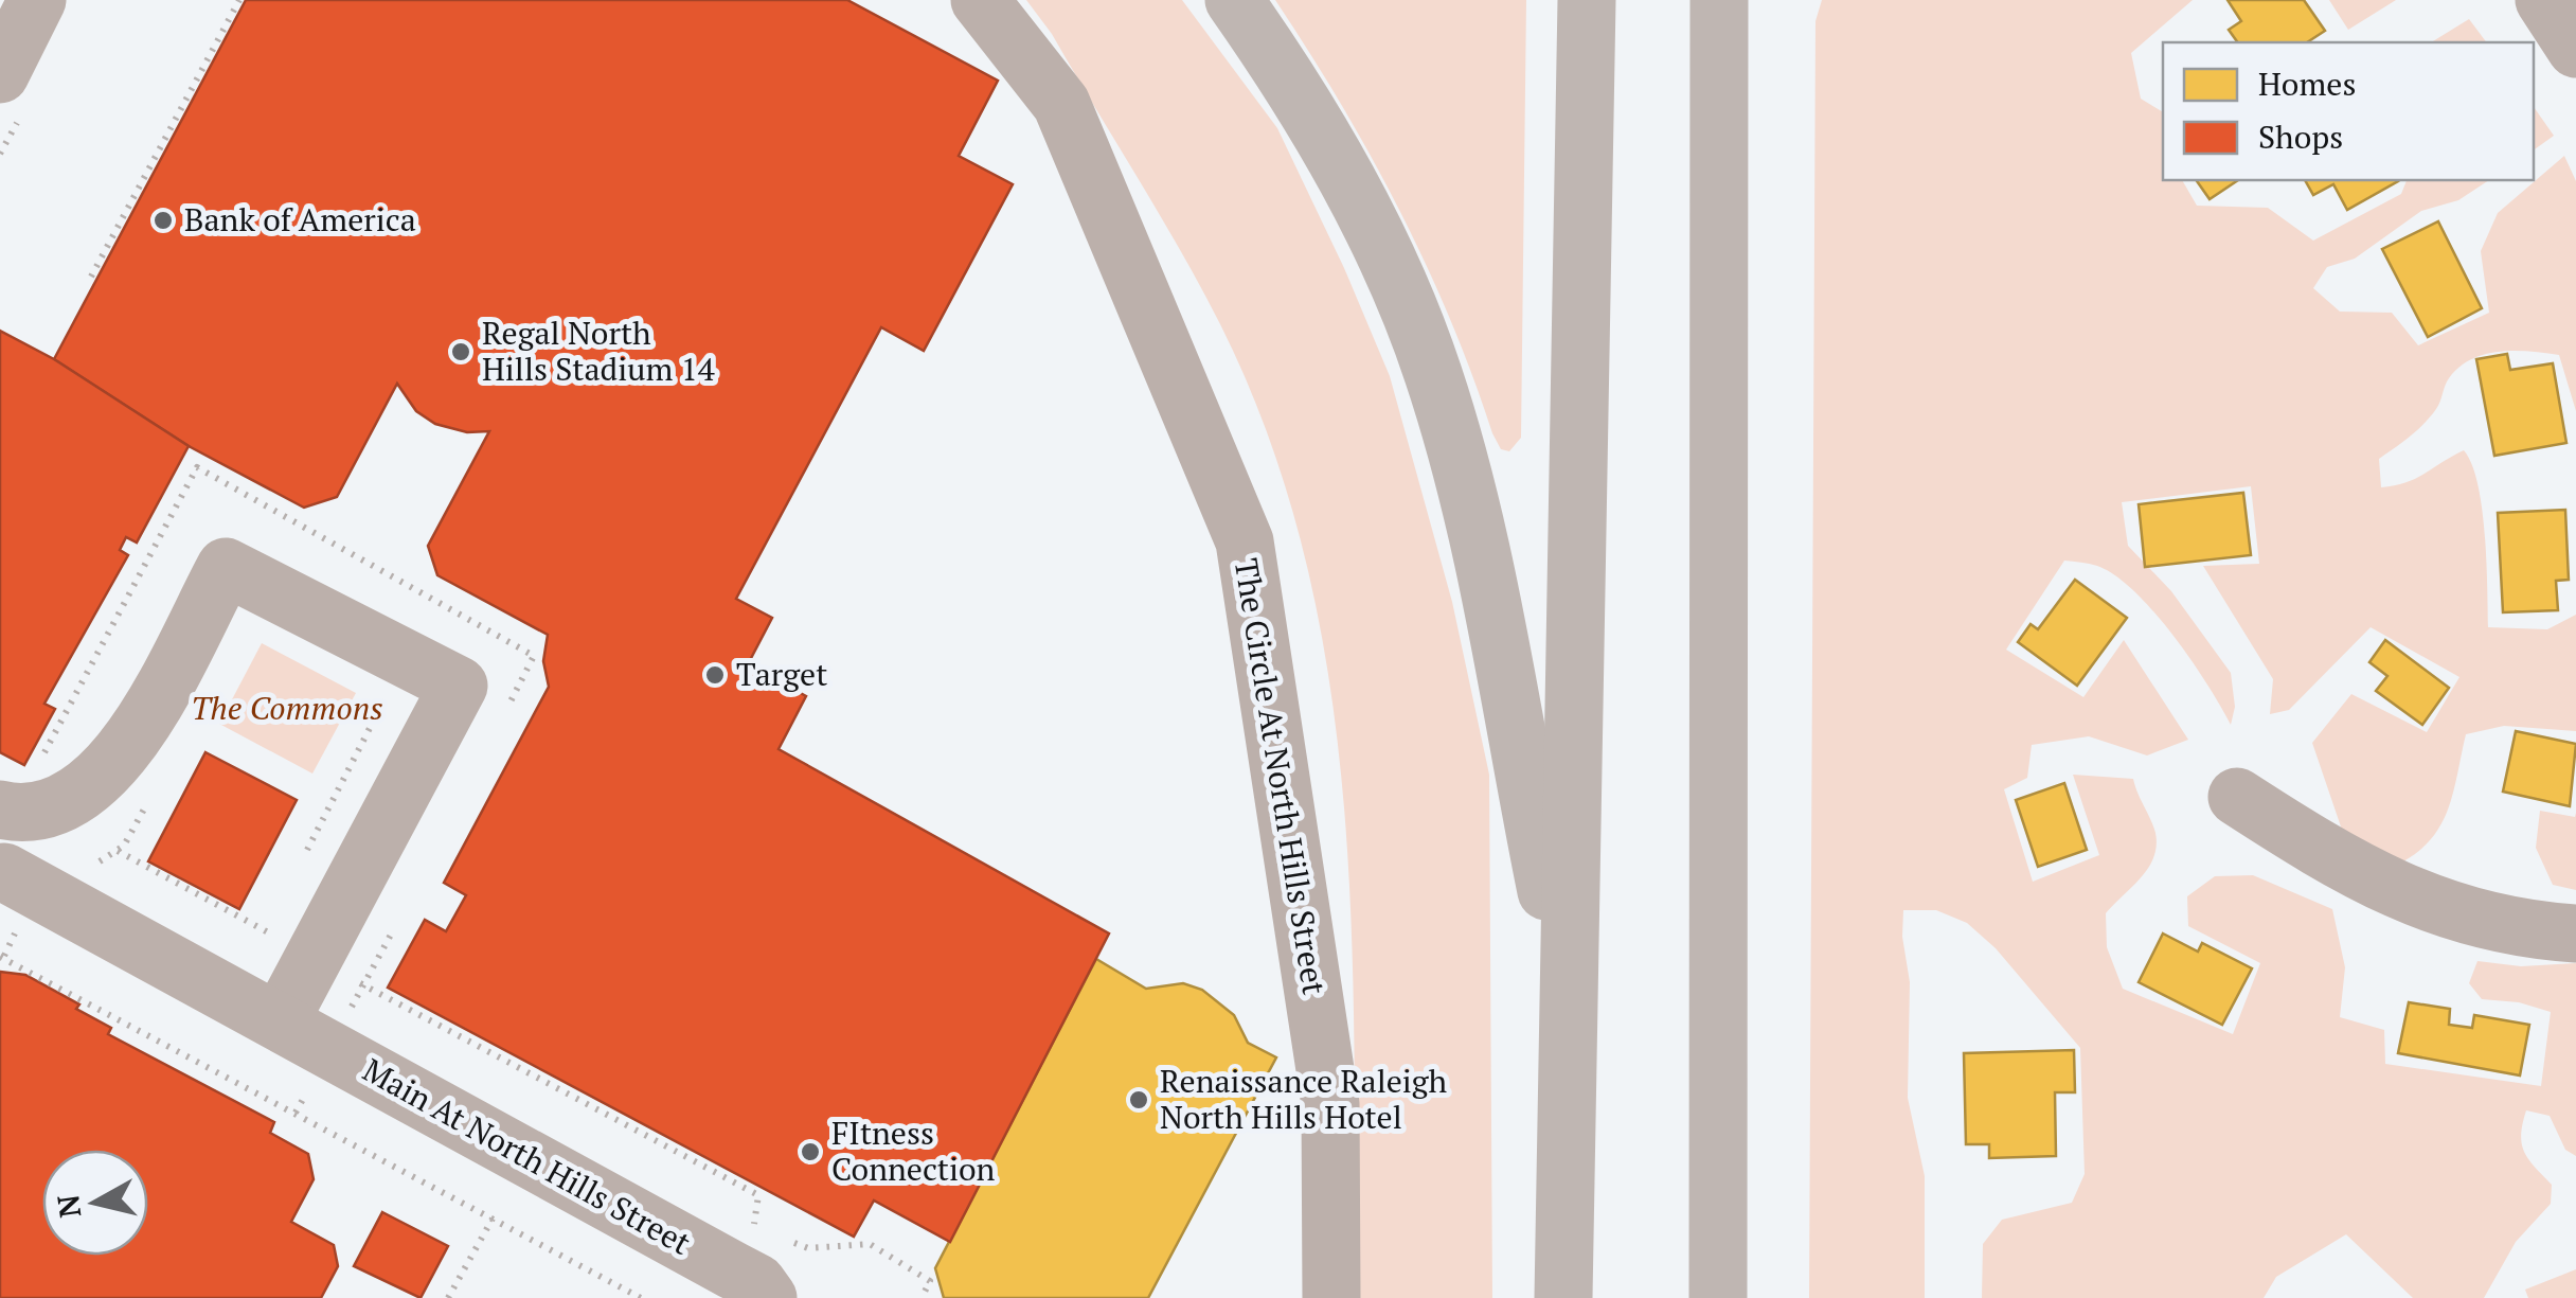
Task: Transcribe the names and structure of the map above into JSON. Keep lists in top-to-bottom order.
{
  "streets": {
    "street": ["The Circle At North Hills Street", "Main At North Hills Street"]
  },
  "parks": ["The Commons"],
  "places": [
    "Bank of America",
    "Regal North Hills Stadium 14",
    "Target",
    "Renaissance Raleigh North Hills Hotel",
    "FItness Connection"
  ],
  "legend": ["Homes", "Shops"],
  "north": "left"
}
